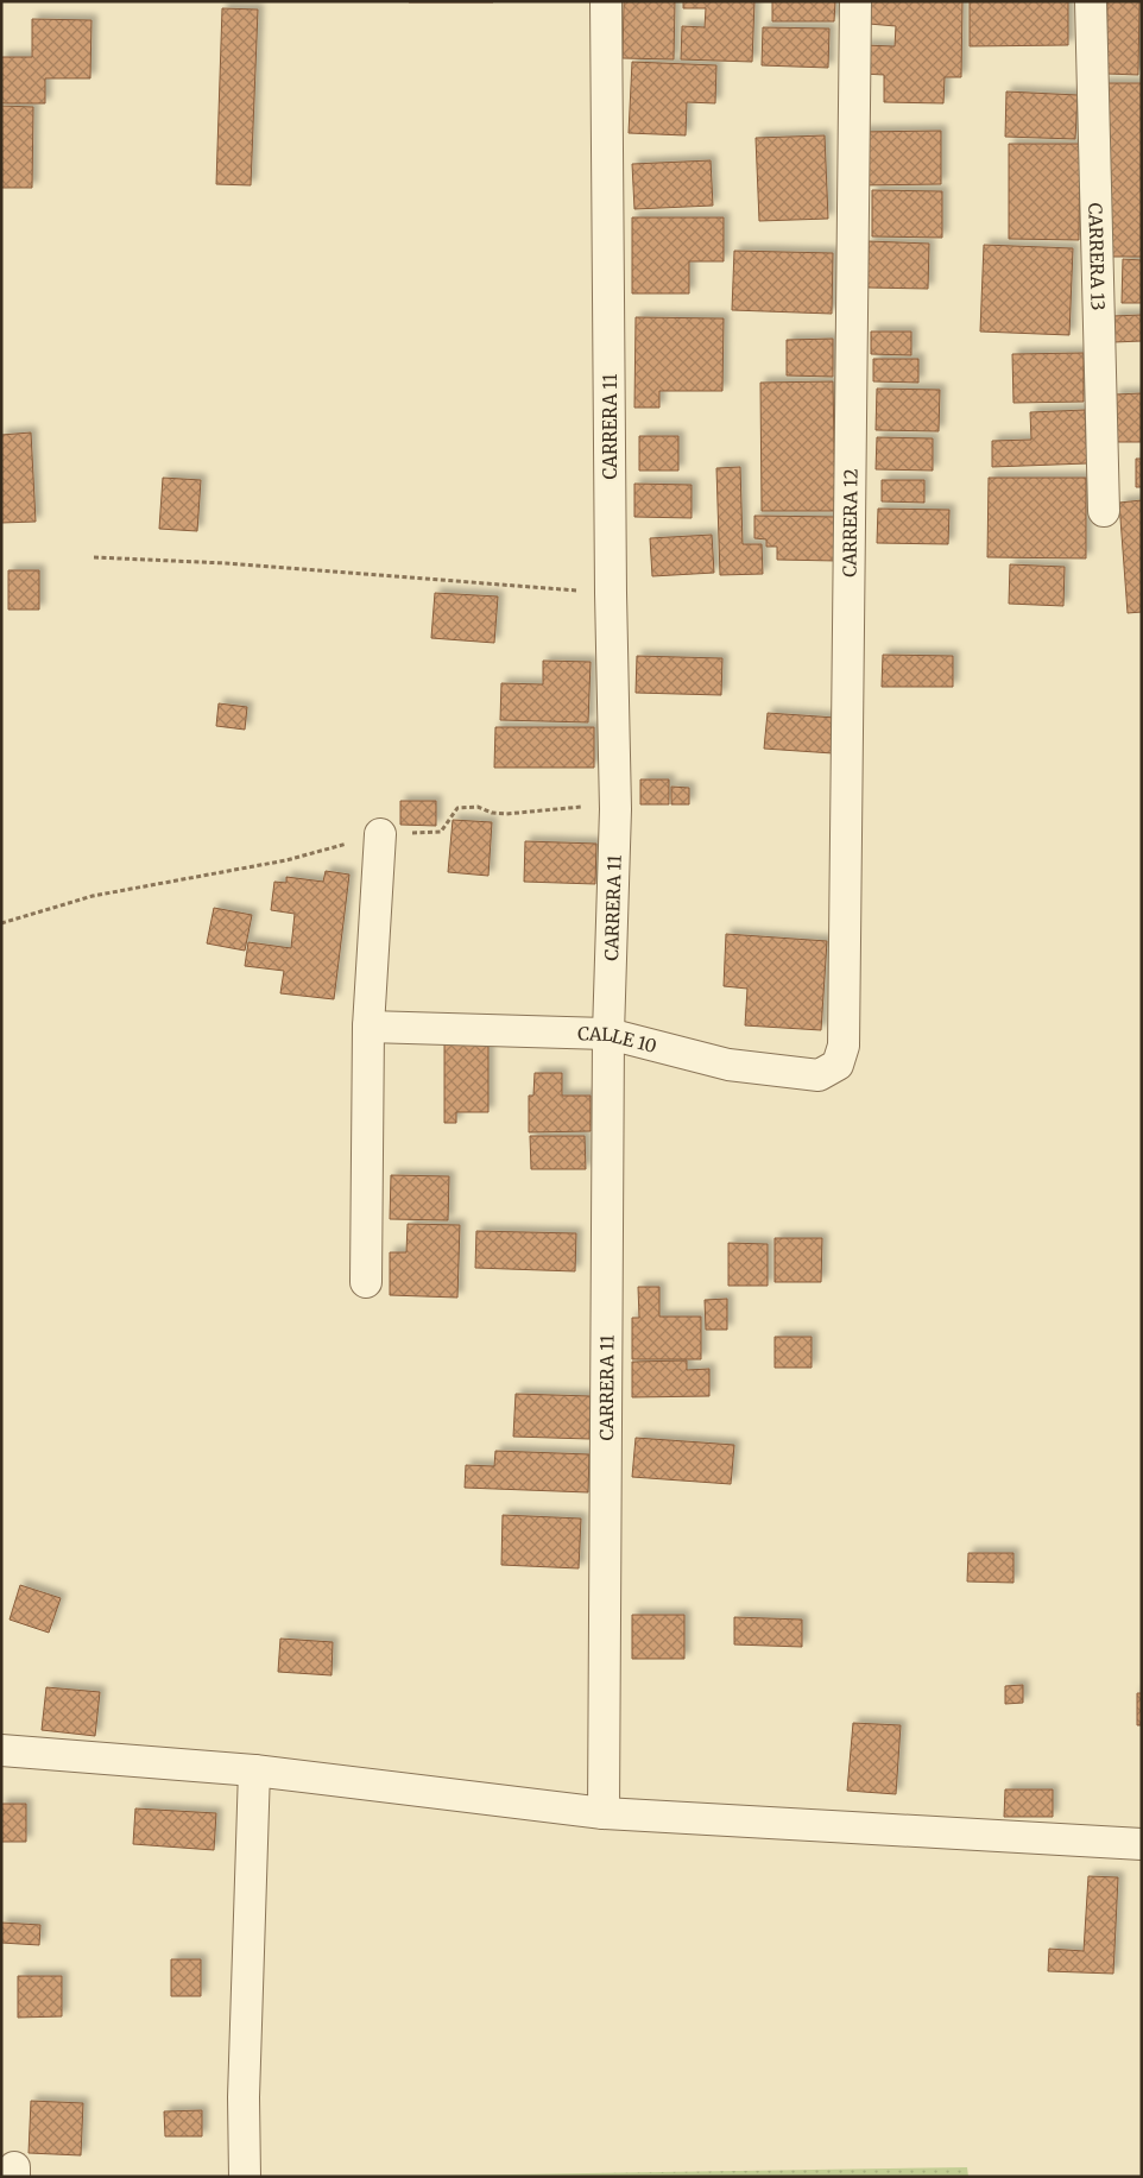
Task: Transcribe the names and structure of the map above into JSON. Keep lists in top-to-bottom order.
{
  "streets": {
    "street": [
      "CARRERA 13",
      "CARRERA 11",
      "CARRERA 12",
      "CALLE 10"
    ]
  },
  "crossings": [
    ["CARRERA 11", "CALLE 10"],
    ["CARRERA 12", "CALLE 10"]
  ]
}
